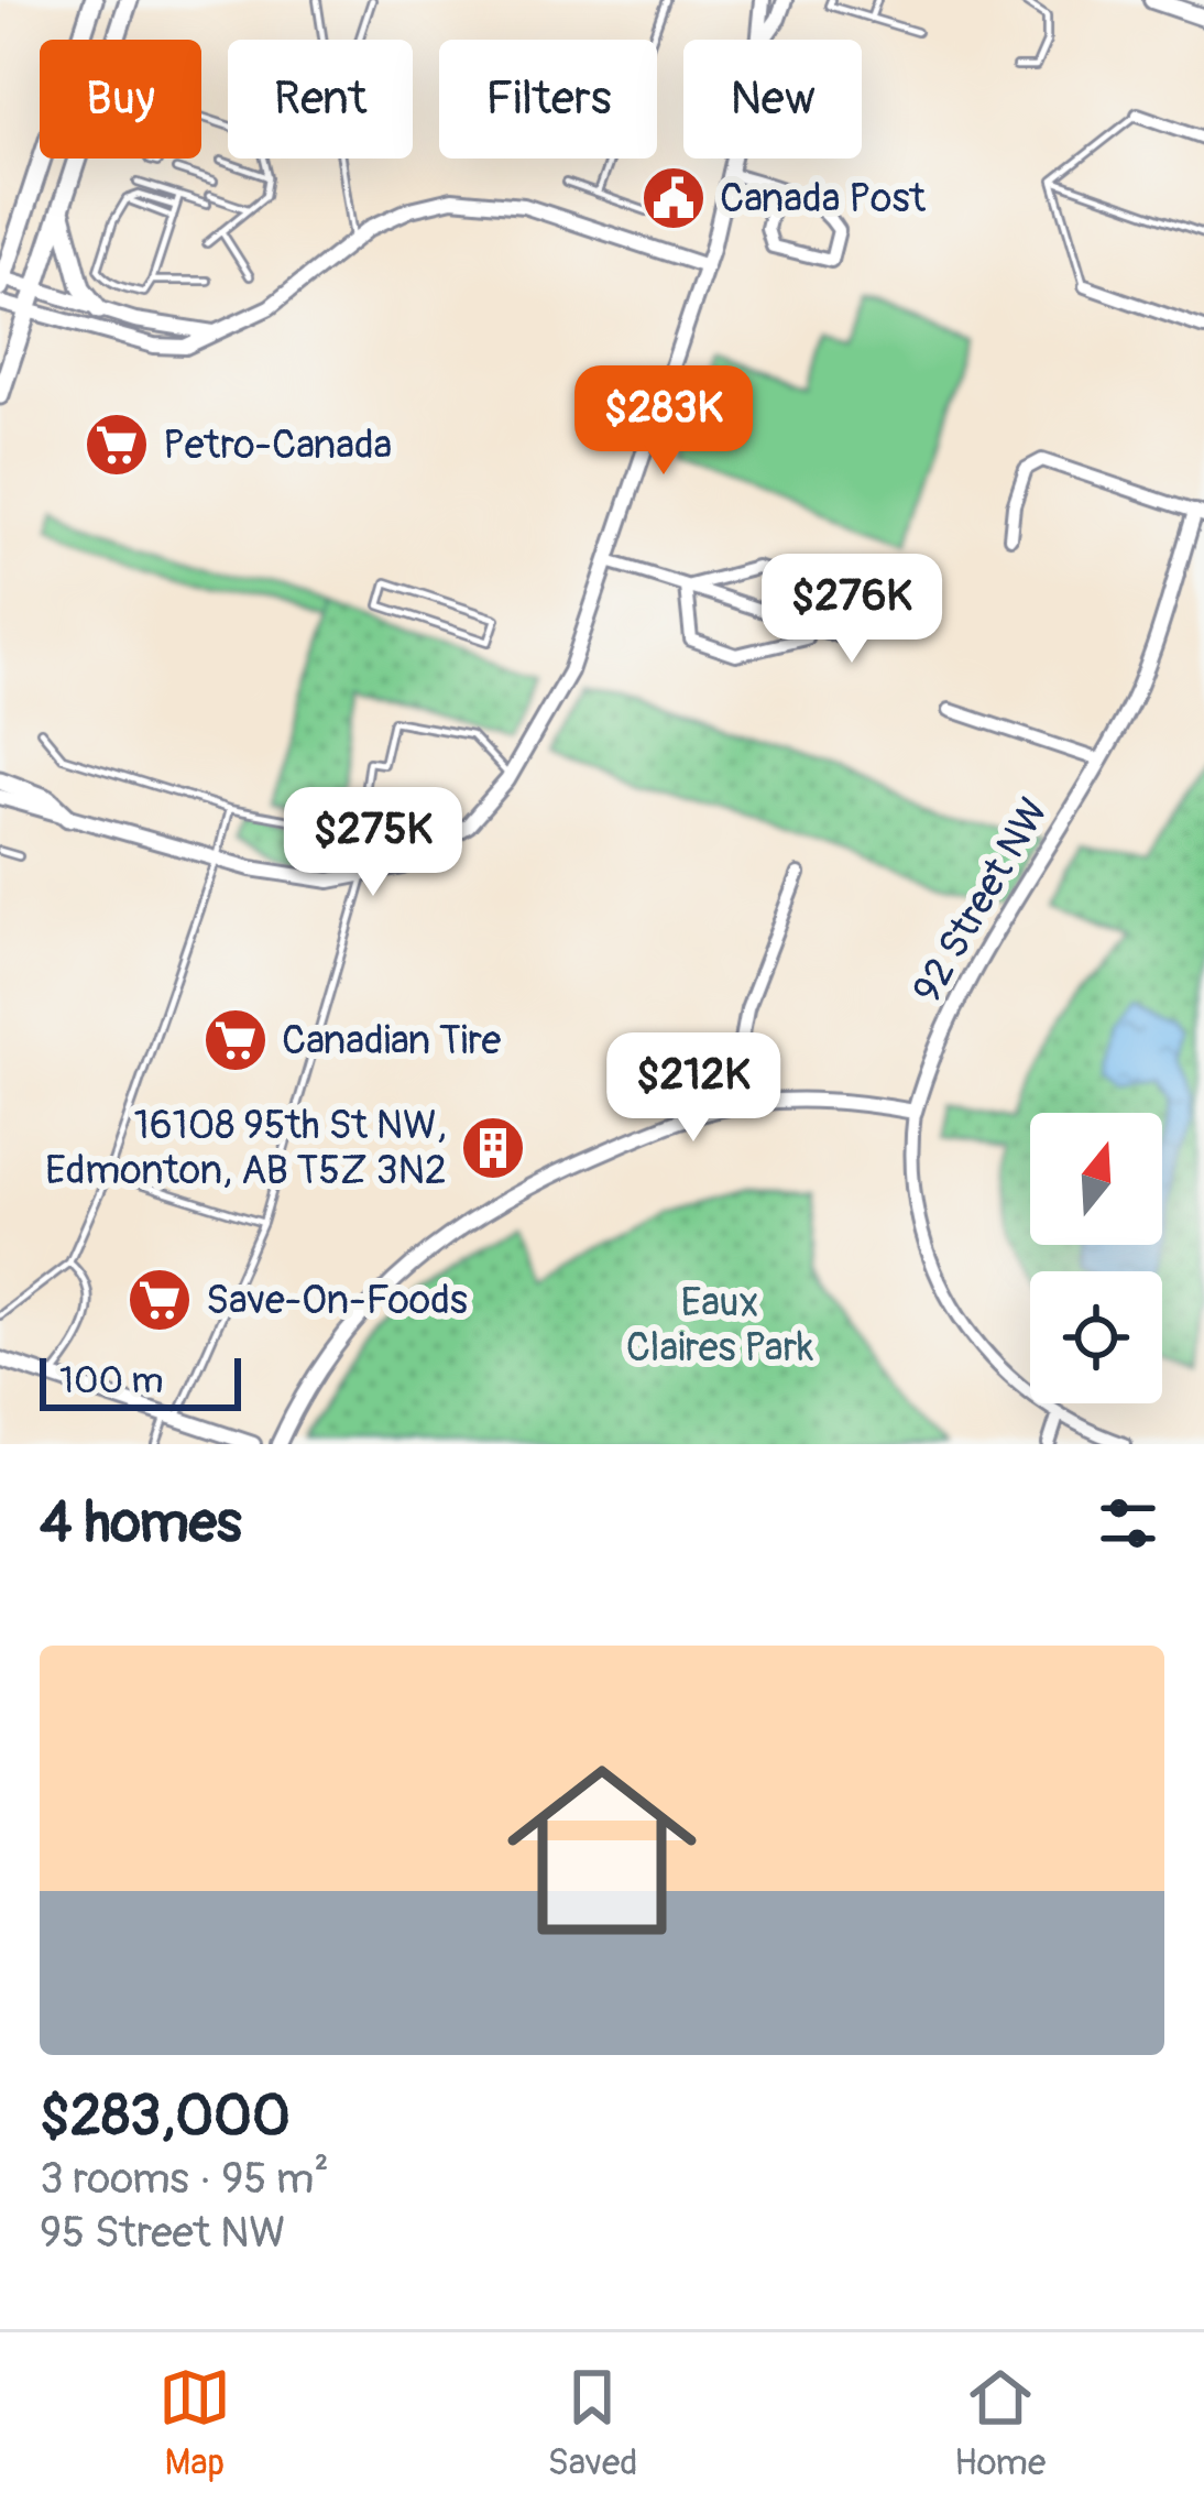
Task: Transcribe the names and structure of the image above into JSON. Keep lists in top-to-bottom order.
{
  "streets": {
    "street": ["92 Street NW"]
  },
  "parks": ["Eaux Claires Park"],
  "places": {
    "public building": ["Canada Post"],
    "supermarket": ["Petro-Canada", "Canadian Tire", "Save-On-Foods"],
    "building": ["16108 95th St NW, Edmonton, AB T5Z 3N2"]
  },
  "scale_bar": "100 m",
  "north": "top",
  "page": {
    "chip": [
      "Buy",
      "Rent",
      "Filters",
      "New"
    ],
    "price": [
      "$283K",
      "$276K",
      "$275K",
      "$212K"
    ],
    "scale": "100 m",
    "heading": "4 homes",
    "list": [
      {
        "name": "$283,000",
        "note": "3 rooms · 95 m² · 95 Street NW"
      }
    ],
    "tabs": ["Map", "Saved", "Home"]
  }
}
